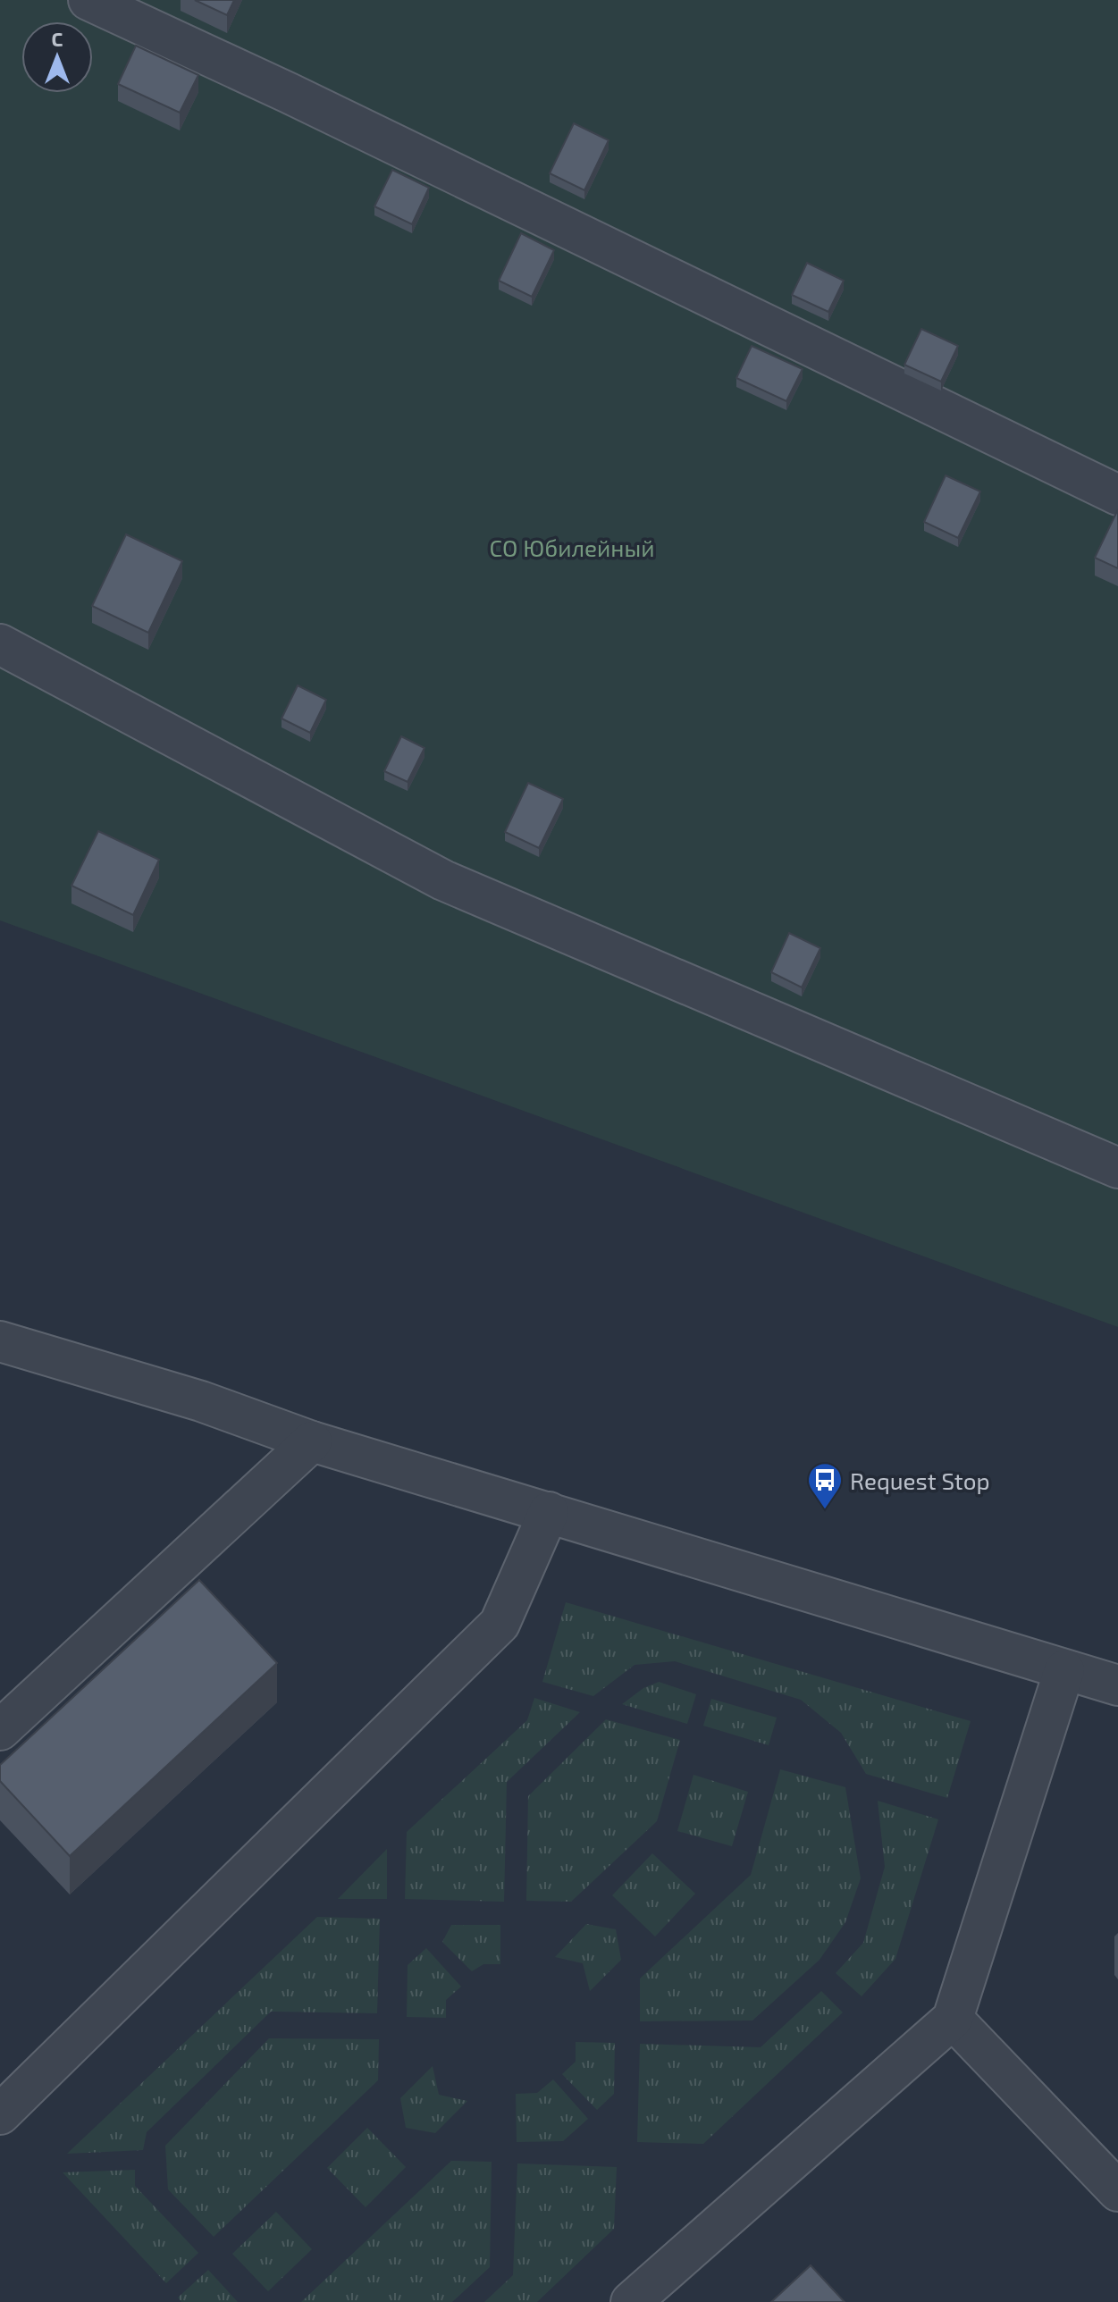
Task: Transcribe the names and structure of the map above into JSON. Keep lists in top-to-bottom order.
{
  "parks": ["СО Юбилейный"],
  "places": {
    "bus stop": ["Request Stop"]
  },
  "north": "top"
}
